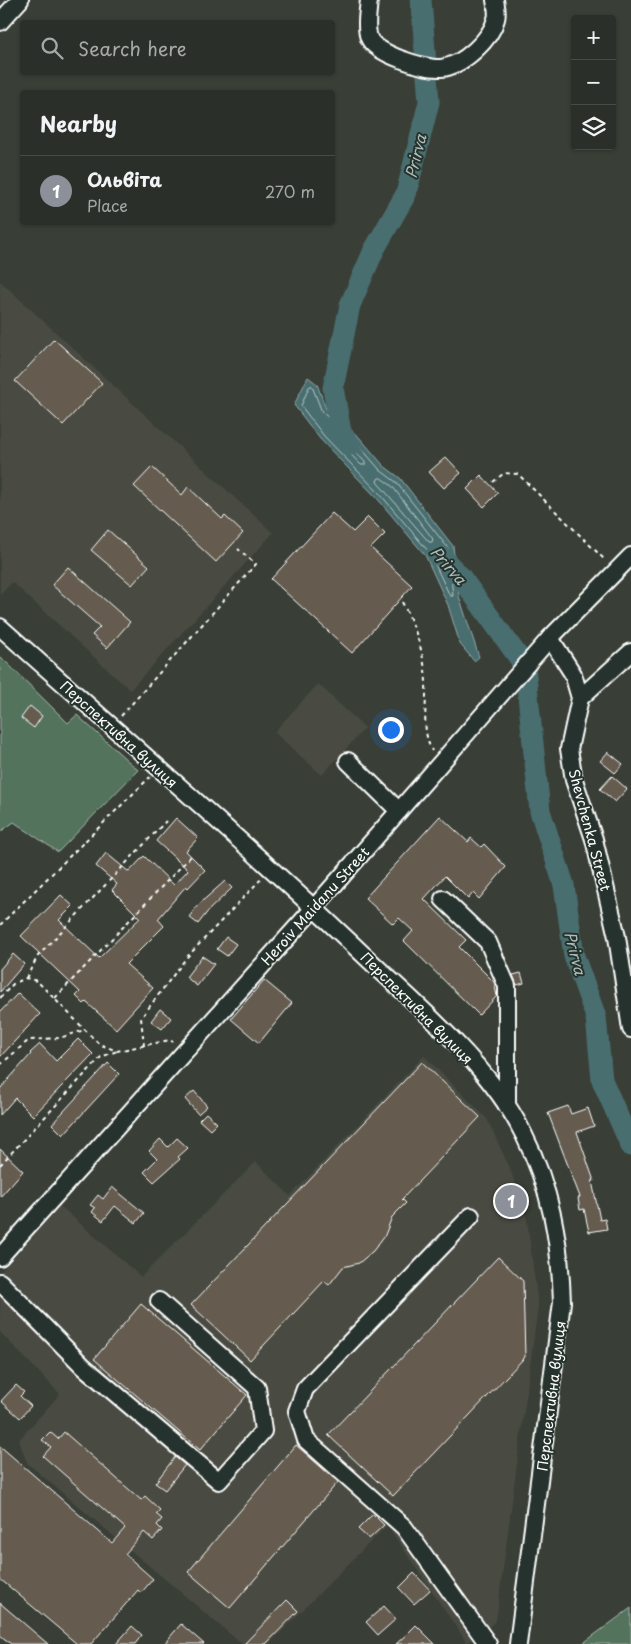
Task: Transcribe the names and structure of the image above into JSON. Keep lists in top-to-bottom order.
{
  "streets": {
    "street": ["Перспективна вулиця", "Shevchenka Street", "Heroiv Maidanu Street"]
  },
  "crossings": [
    ["Перспективна вулиця", "Heroiv Maidanu Street"],
    ["Shevchenka Street", "Heroiv Maidanu Street"]
  ],
  "water": ["Prirva"],
  "page": {
    "map_buttons": ["+", "−"],
    "search": "Search here",
    "heading": "Nearby",
    "list": [
      {
        "mark": "1",
        "name": "Ольвіта",
        "note": "Place",
        "value": "270 m"
      }
    ],
    "pins": "1"
  }
}
